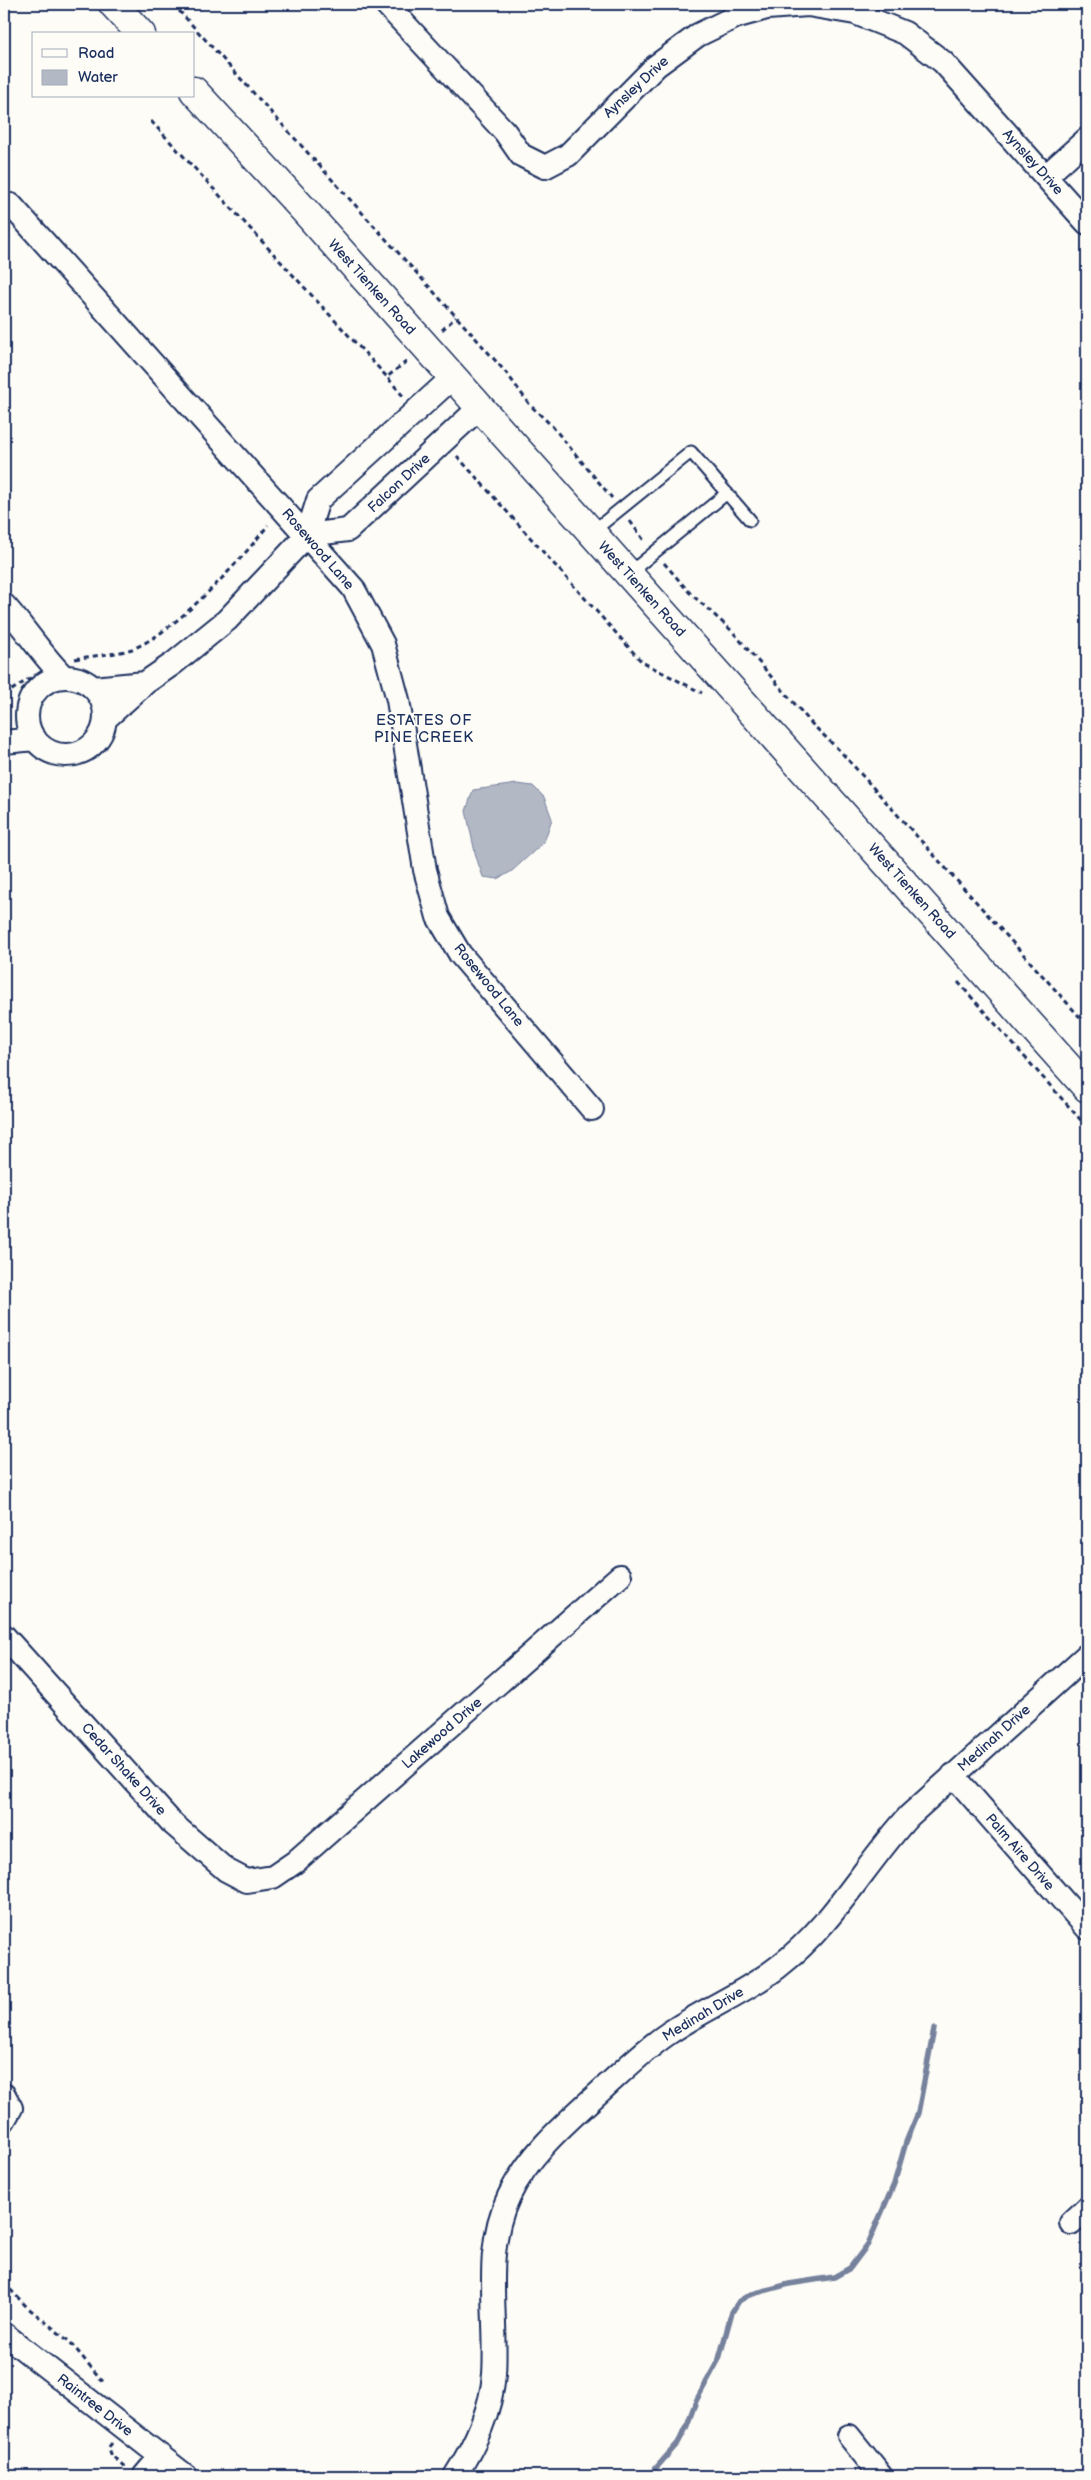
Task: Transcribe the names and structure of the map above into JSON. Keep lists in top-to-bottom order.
{
  "streets": {
    "street": [
      "Aynsley Drive",
      "West Tienken Road",
      "Falcon Drive",
      "Rosewood Lane",
      "Lakewood Drive",
      "Medinah Drive",
      "Cedar Shake Drive",
      "Palm Aire Drive",
      "Raintree Drive"
    ]
  },
  "crossings": [
    ["West Tienken Road", "Falcon Drive"],
    ["Falcon Drive", "Rosewood Lane"],
    ["Lakewood Drive", "Cedar Shake Drive"],
    ["Medinah Drive", "Palm Aire Drive"]
  ],
  "districts": ["ESTATES OF PINE CREEK"],
  "legend": ["Road", "Water"]
}
